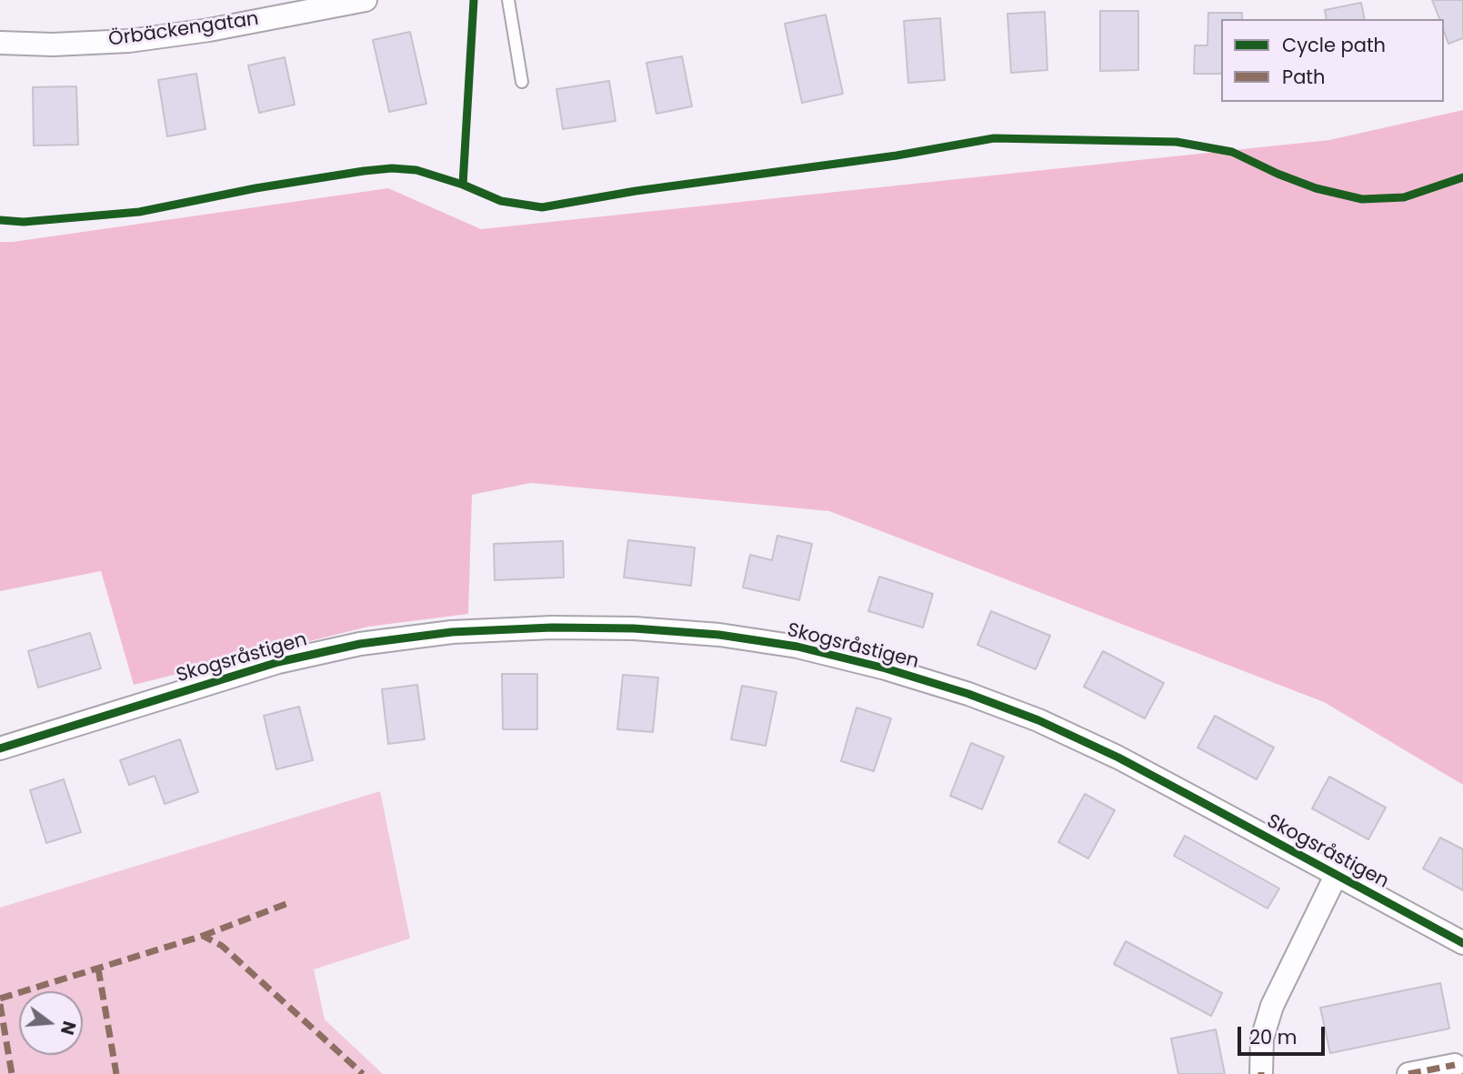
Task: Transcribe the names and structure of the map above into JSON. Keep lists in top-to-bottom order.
{
  "streets": {
    "street": ["Örbäckengatan", "Skogsråstigen"]
  },
  "legend": ["Cycle path", "Path"],
  "scale_bar": "20 m",
  "north": "right"
}
